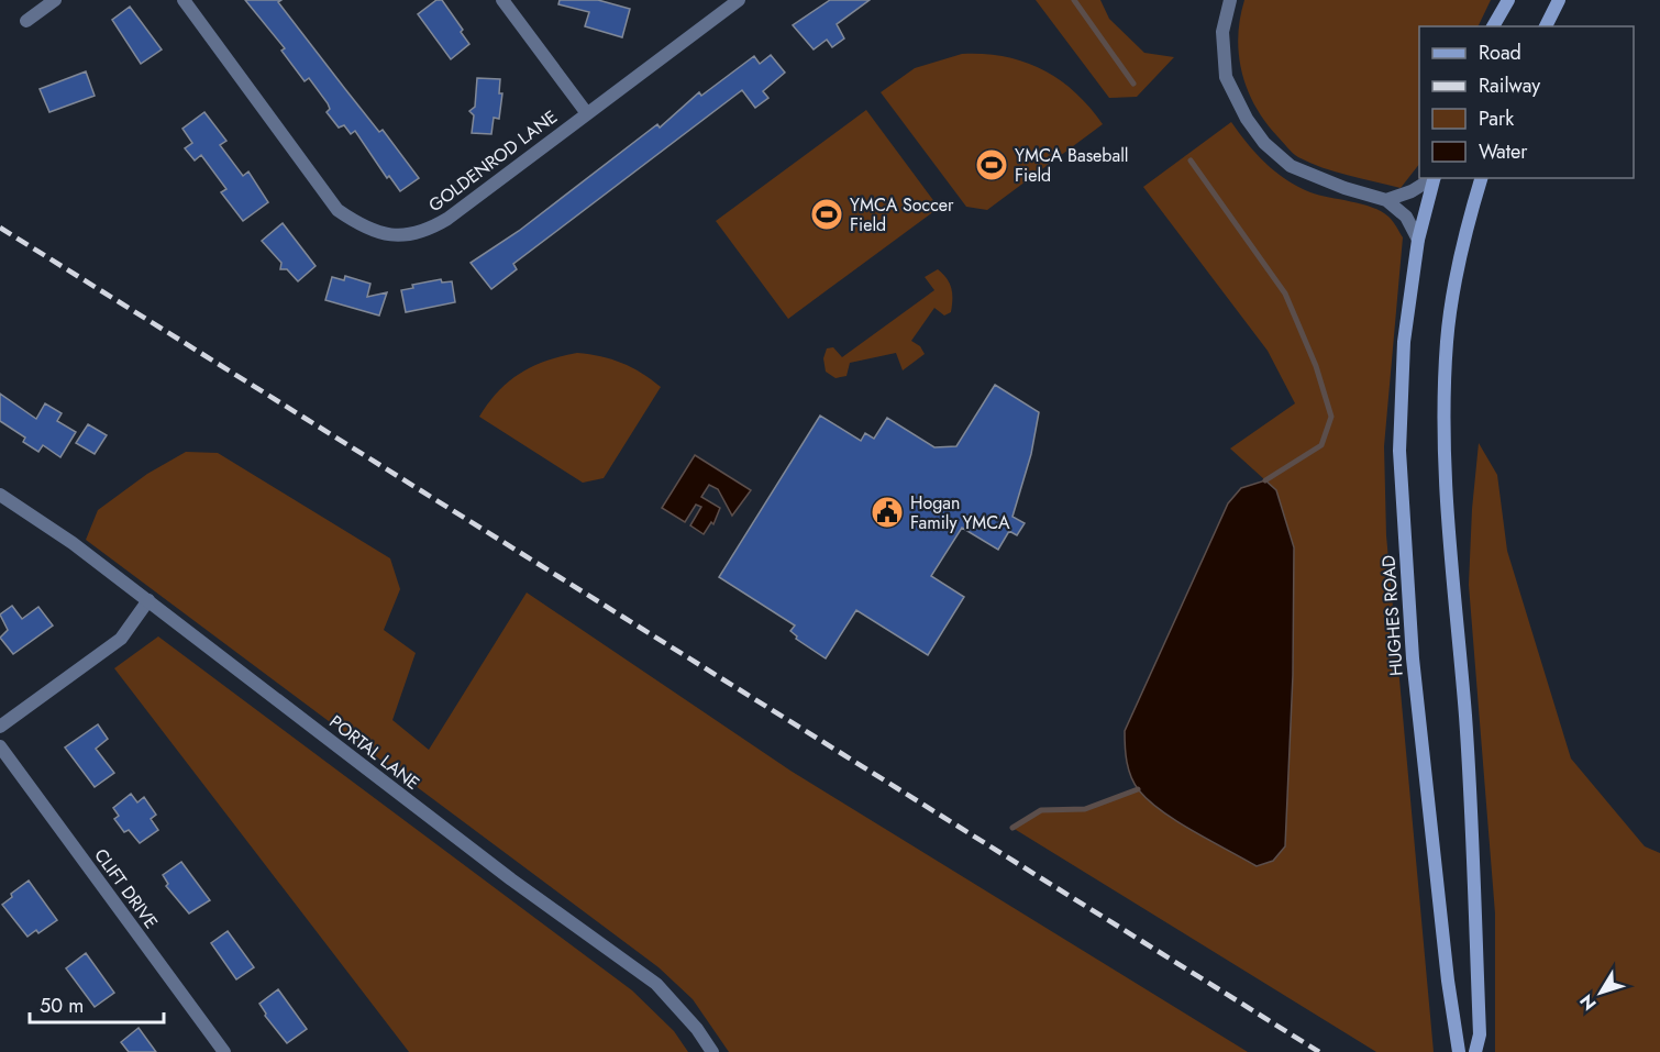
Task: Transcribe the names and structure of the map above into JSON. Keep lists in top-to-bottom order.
{
  "streets": {
    "main road": ["HUGHES ROAD"],
    "street": ["GOLDENROD LANE", "PORTAL LANE", "CLIFT DRIVE"]
  },
  "places": {
    "sports": ["YMCA Baseball Field", "YMCA Soccer Field"],
    "public building": ["Hogan Family YMCA"]
  },
  "legend": [
    "Road",
    "Railway",
    "Park",
    "Water"
  ],
  "scale_bar": "50 m",
  "north": "bottom left"
}
